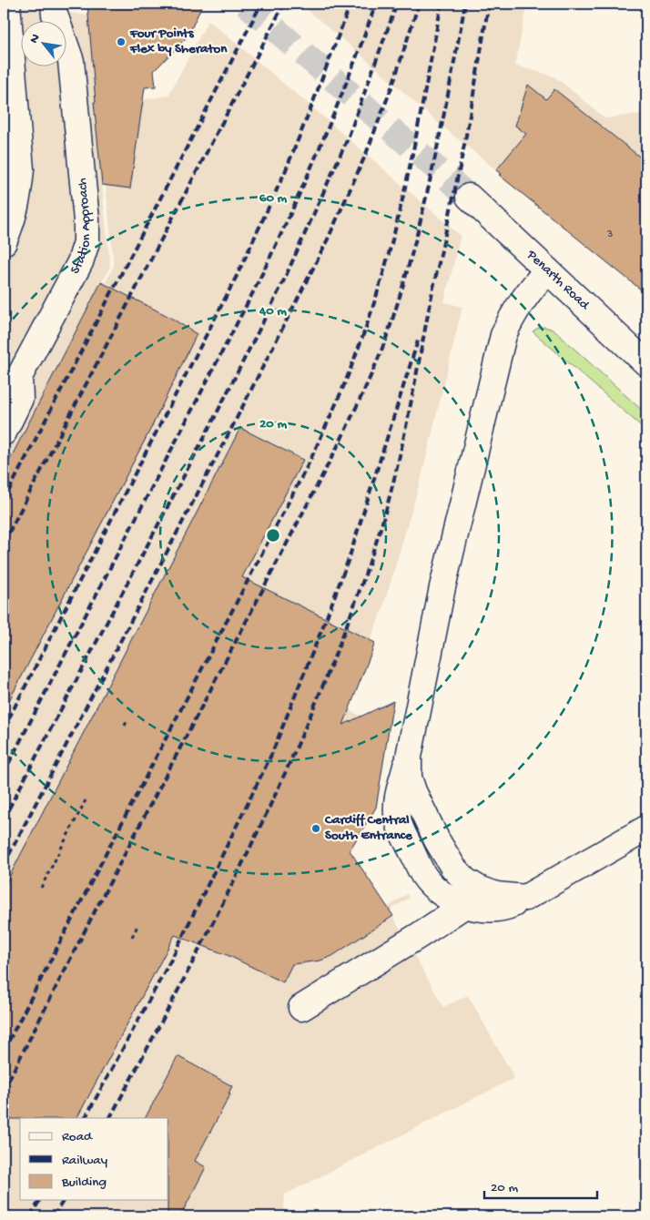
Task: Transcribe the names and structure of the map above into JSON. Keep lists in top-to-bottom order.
{
  "streets": {
    "street": ["Station Approach", "Penarth Road"]
  },
  "places": ["Four Points Flex by Sheraton", "Cardiff Central South Entrance"],
  "house_numbers": ["3"],
  "legend": ["Road", "Railway", "Building"],
  "scale_bar": "20 m",
  "north": "top left",
  "rings": ["60 m", "40 m", "20 m"]
}
